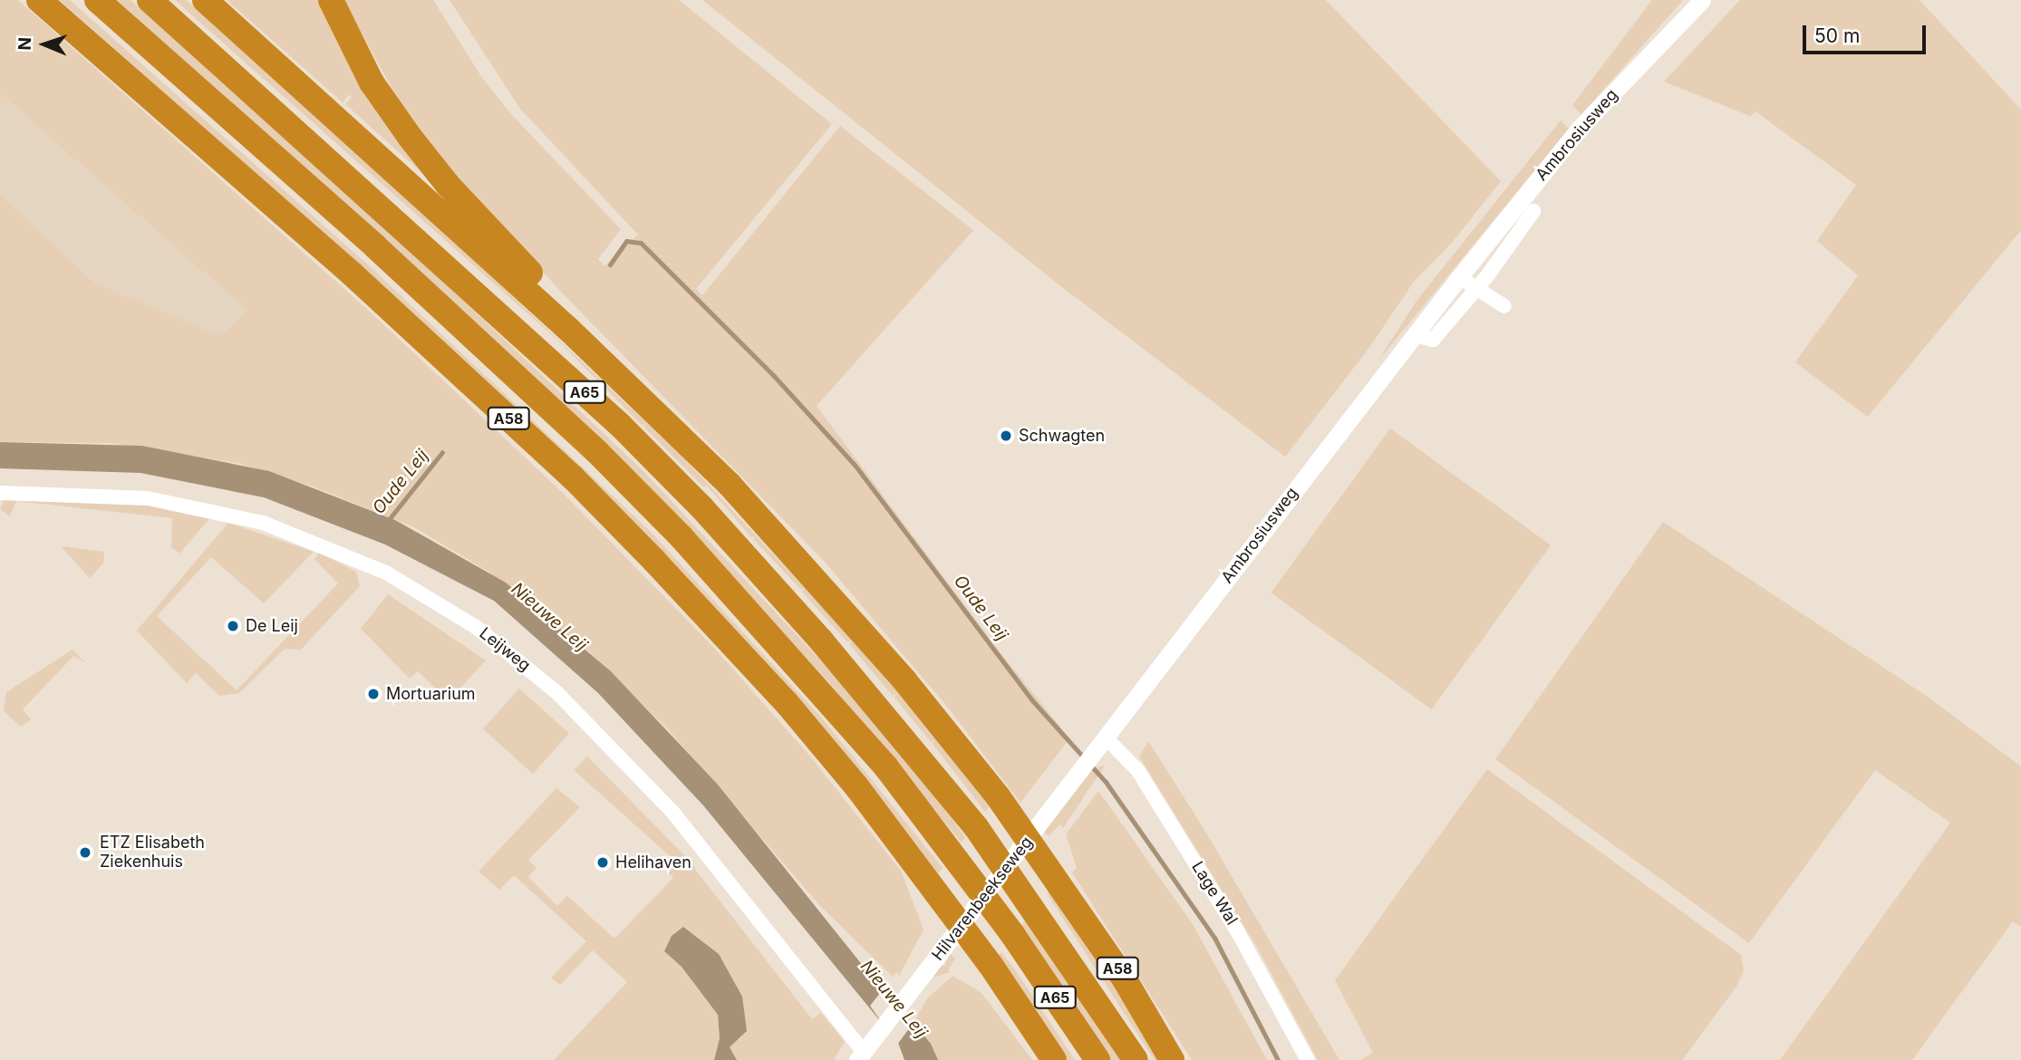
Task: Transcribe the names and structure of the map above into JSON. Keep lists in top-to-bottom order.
{
  "streets": {
    "highway": ["A65", "A58"],
    "street": [
      "Ambrosiusweg",
      "Leijweg",
      "Lage Wal",
      "Hilvarenbeekseweg"
    ]
  },
  "crossings": [
    ["Ambrosiusweg", "Lage Wal"],
    ["Ambrosiusweg", "Hilvarenbeekseweg"],
    ["Leijweg", "Hilvarenbeekseweg"],
    ["Lage Wal", "Hilvarenbeekseweg"]
  ],
  "water": ["Oude Leij", "Nieuwe Leij"],
  "places": [
    "Schwagten",
    "De Leij",
    "Mortuarium",
    "ETZ Elisabeth Ziekenhuis",
    "Helihaven"
  ],
  "scale_bar": "50 m",
  "north": "left"
}
